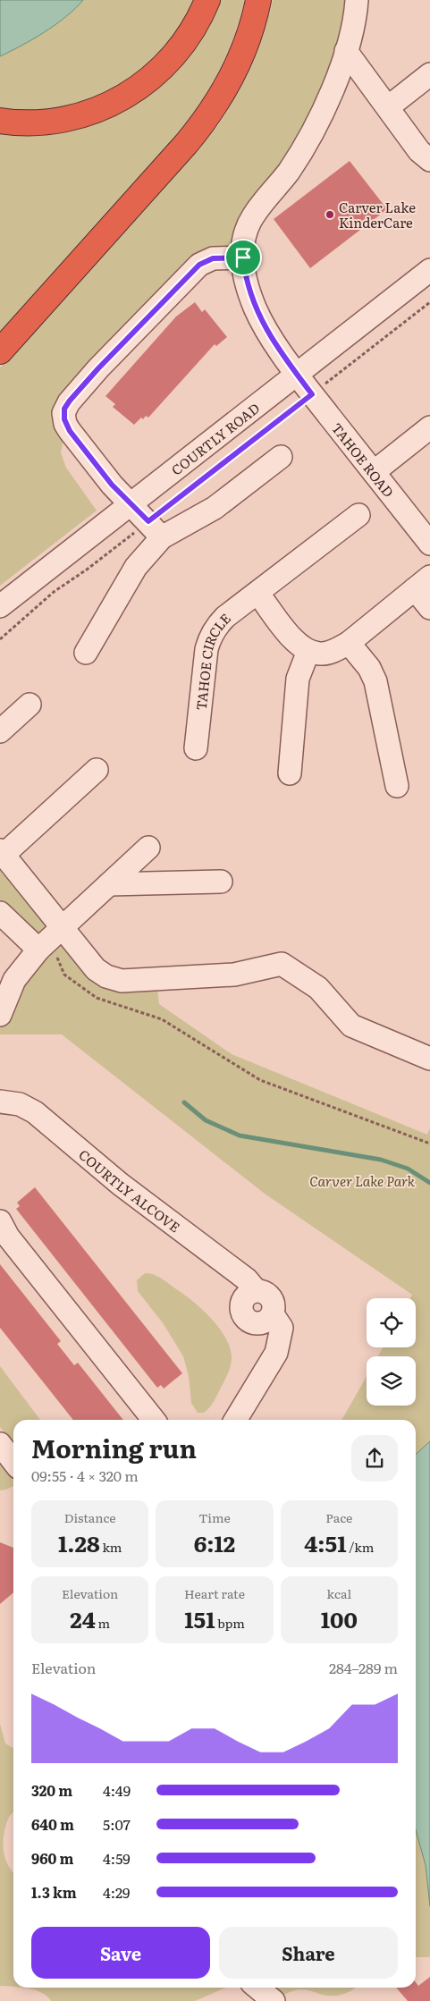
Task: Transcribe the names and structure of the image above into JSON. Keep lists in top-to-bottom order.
{
  "streets": {
    "street": [
      "COURTLY ROAD",
      "TAHOE ROAD",
      "TAHOE CIRCLE",
      "COURTLY ALCOVE"
    ]
  },
  "crossings": [
    ["COURTLY ROAD", "TAHOE ROAD"]
  ],
  "parks": ["Carver Lake Park"],
  "places": ["Carver Lake KinderCare"],
  "page": {
    "heading": ["Morning run", "09:55 · 4 × 320 m"],
    "stats": [
      ["Distance", "1.28 km"],
      ["Time", "6:12"],
      ["Pace", "4:51 /km"],
      ["Elevation", "24 m"],
      ["Heart rate", "151 bpm"],
      ["kcal", "100"]
    ],
    "chart": ["Elevation", "284–289 m"],
    "list": [
      {
        "name": "320 m",
        "note": "4:49"
      },
      {
        "name": "640 m",
        "note": "5:07"
      },
      {
        "name": "960 m",
        "note": "4:59"
      },
      {
        "name": "1.3 km",
        "note": "4:29"
      }
    ],
    "buttons": ["Save", "Share"]
  }
}
